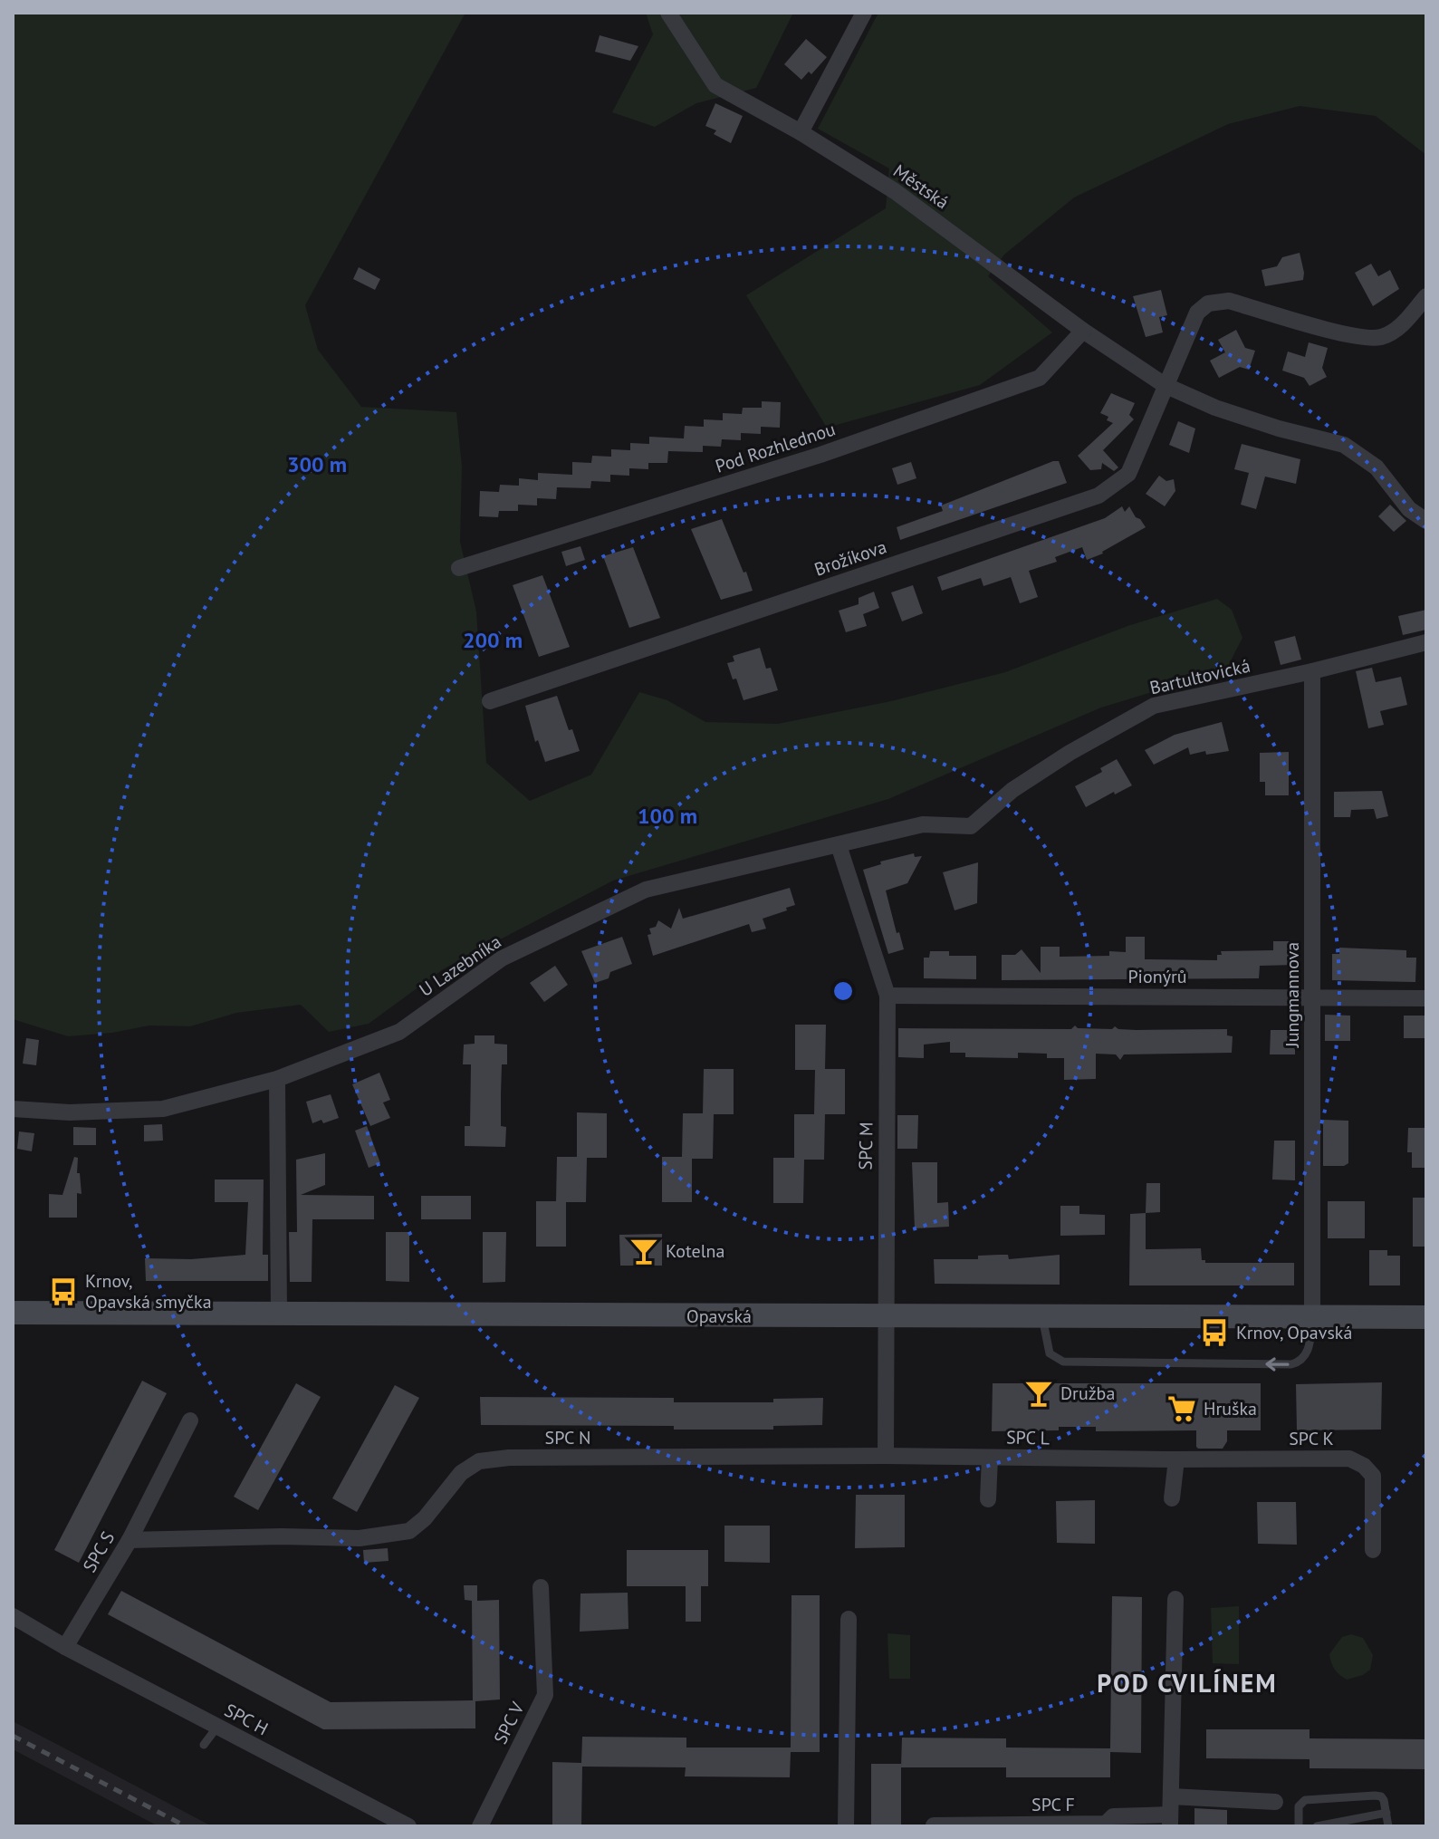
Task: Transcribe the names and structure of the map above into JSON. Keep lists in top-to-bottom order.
{
  "streets": {
    "main road": ["Opavská"],
    "street": [
      "Městská",
      "Pod Rozhlednou",
      "Brožíkova",
      "Bartultovická",
      "U Lazebníka",
      "Pionýrů",
      "Jungmannova",
      "SPC M",
      "SPC N",
      "SPC L",
      "SPC K",
      "SPC S",
      "SPC H",
      "SPC V",
      "SPC F"
    ]
  },
  "crossings": [
    ["Městská", "Pod Rozhlednou"],
    ["Městská", "Brožíkova"],
    ["Bartultovická", "U Lazebníka"],
    ["Bartultovická", "Jungmannova"],
    ["U Lazebníka", "SPC M"],
    ["Pionýrů", "Jungmannova"],
    ["Pionýrů", "SPC M"],
    ["Jungmannova", "Opavská"],
    ["SPC M", "Opavská"],
    ["SPC M", "SPC N"],
    ["SPC M", "SPC L"],
    ["SPC N", "SPC L"],
    ["SPC N", "SPC S"],
    ["SPC L", "SPC K"],
    ["SPC S", "SPC H"]
  ],
  "districts": ["POD CVILÍNEM"],
  "places": {
    "bar": ["Kotelna", "Družba"],
    "bus stop": ["Krnov, Opavská smyčka", "Krnov, Opavská"],
    "supermarket": ["Hruška"]
  },
  "rings": ["300 m", "200 m", "100 m"]
}
